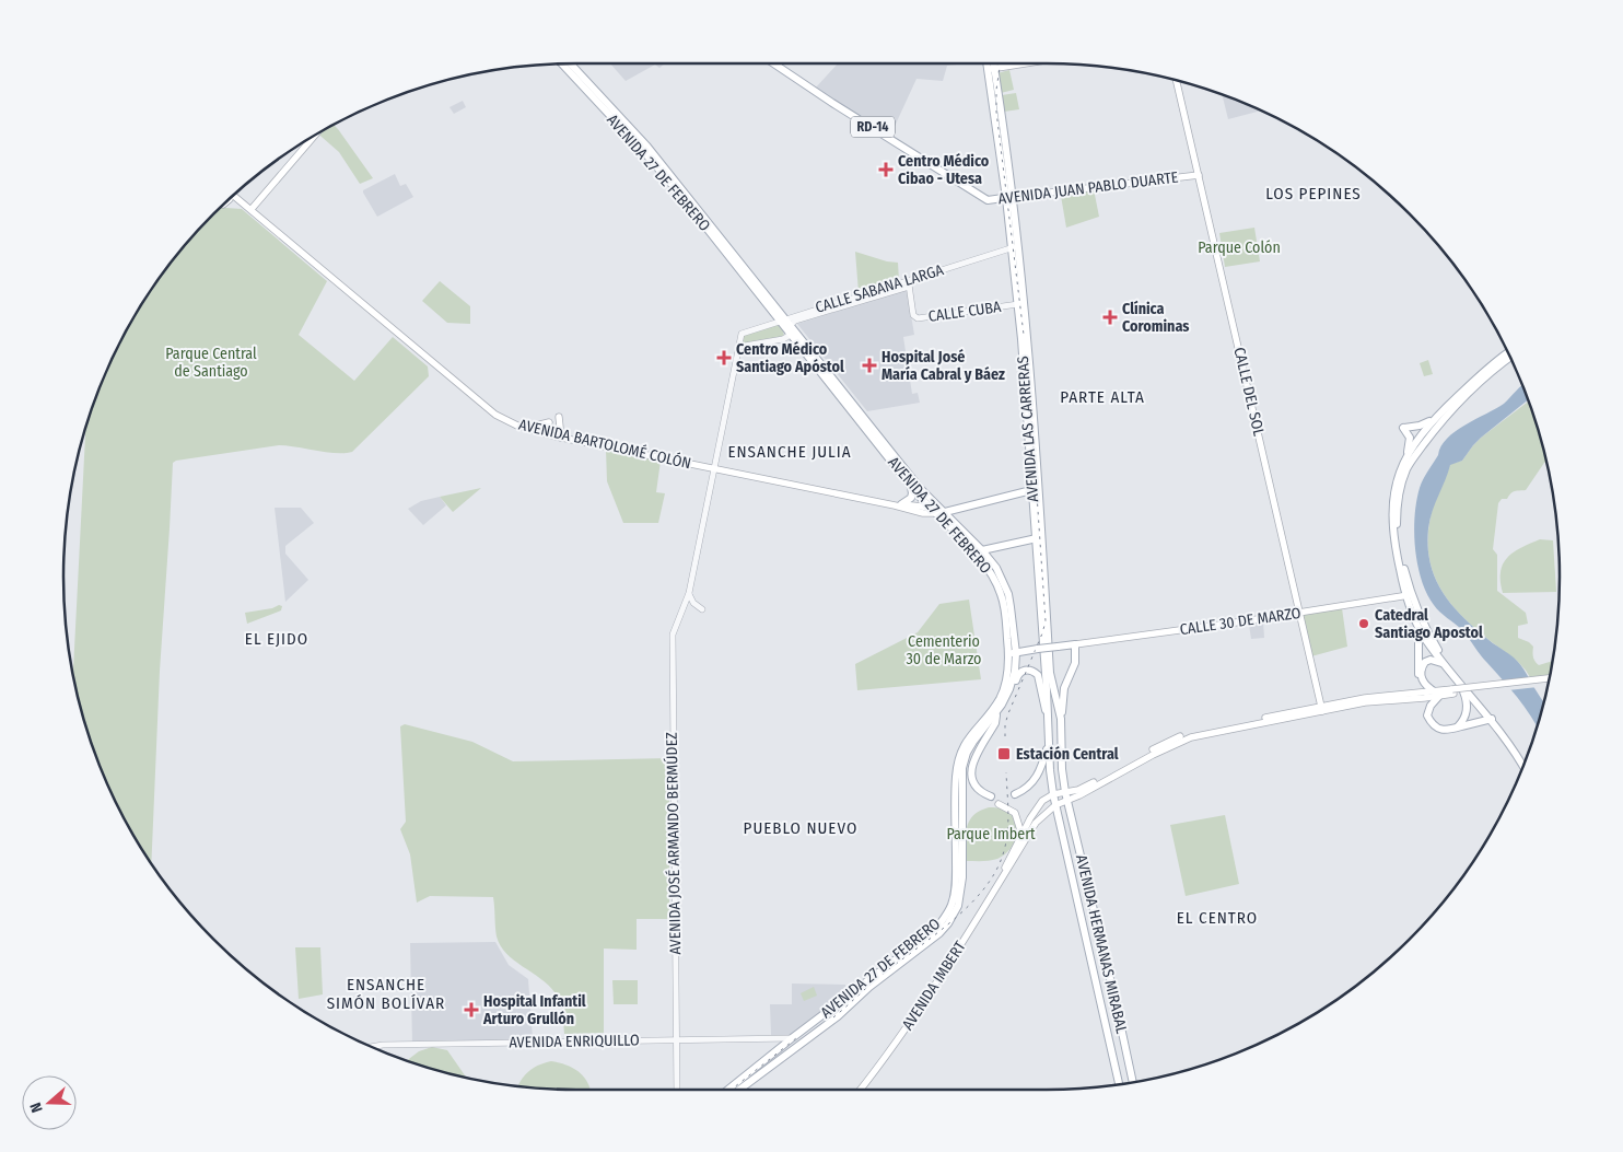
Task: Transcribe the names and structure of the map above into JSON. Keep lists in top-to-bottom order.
{
  "streets": {
    "main road": [
      "RD-14",
      "AVENIDA 27 DE FEBRERO",
      "AVENIDA JUAN PABLO DUARTE",
      "CALLE DEL SOL",
      "AVENIDA LAS CARRERAS",
      "AVENIDA BARTOLOMÉ COLÓN",
      "CALLE 30 DE MARZO",
      "AVENIDA HERMANAS MIRABAL",
      "AVENIDA IMBERT"
    ],
    "street": [
      "CALLE SABANA LARGA",
      "CALLE CUBA",
      "AVENIDA JOSÉ ARMANDO BERMÚDEZ",
      "AVENIDA ENRIQUILLO"
    ]
  },
  "crossings": [
    ["AVENIDA 27 DE FEBRERO", "CALLE SABANA LARGA"],
    ["AVENIDA 27 DE FEBRERO", "AVENIDA BARTOLOMÉ COLÓN"],
    ["AVENIDA 27 DE FEBRERO", "CALLE 30 DE MARZO"],
    ["AVENIDA 27 DE FEBRERO", "AVENIDA ENRIQUILLO"],
    ["AVENIDA JUAN PABLO DUARTE", "CALLE DEL SOL"],
    ["AVENIDA JUAN PABLO DUARTE", "AVENIDA LAS CARRERAS"],
    ["CALLE SABANA LARGA", "CALLE CUBA"],
    ["CALLE SABANA LARGA", "AVENIDA LAS CARRERAS"],
    ["CALLE SABANA LARGA", "AVENIDA JOSÉ ARMANDO BERMÚDEZ"],
    ["CALLE CUBA", "AVENIDA LAS CARRERAS"],
    ["CALLE DEL SOL", "CALLE 30 DE MARZO"],
    ["AVENIDA LAS CARRERAS", "AVENIDA HERMANAS MIRABAL"],
    ["AVENIDA LAS CARRERAS", "AVENIDA IMBERT"],
    ["AVENIDA BARTOLOMÉ COLÓN", "AVENIDA JOSÉ ARMANDO BERMÚDEZ"],
    ["AVENIDA JOSÉ ARMANDO BERMÚDEZ", "AVENIDA ENRIQUILLO"],
    ["AVENIDA HERMANAS MIRABAL", "AVENIDA IMBERT"]
  ],
  "districts": [
    "LOS PEPINES",
    "PARTE ALTA",
    "ENSANCHE JULIA",
    "EL EJIDO",
    "PUEBLO NUEVO",
    "EL CENTRO",
    "ENSANCHE SIMÓN BOLÍVAR"
  ],
  "parks": [
    "Parque Colón",
    "Parque Central de Santiago",
    "Cementerio 30 de Marzo",
    "Parque Imbert"
  ],
  "places": {
    "health": [
      "Centro Médico Cibao - Utesa",
      "Clínica Corominas",
      "Centro Médico Santiago Apóstol",
      "Hospital José María Cabral y Báez",
      "Hospital Infantil Arturo Grullón"
    ],
    "other": ["Catedral Santiago Apostol"],
    "transit": ["Estación Central"]
  },
  "north": "left"
}
